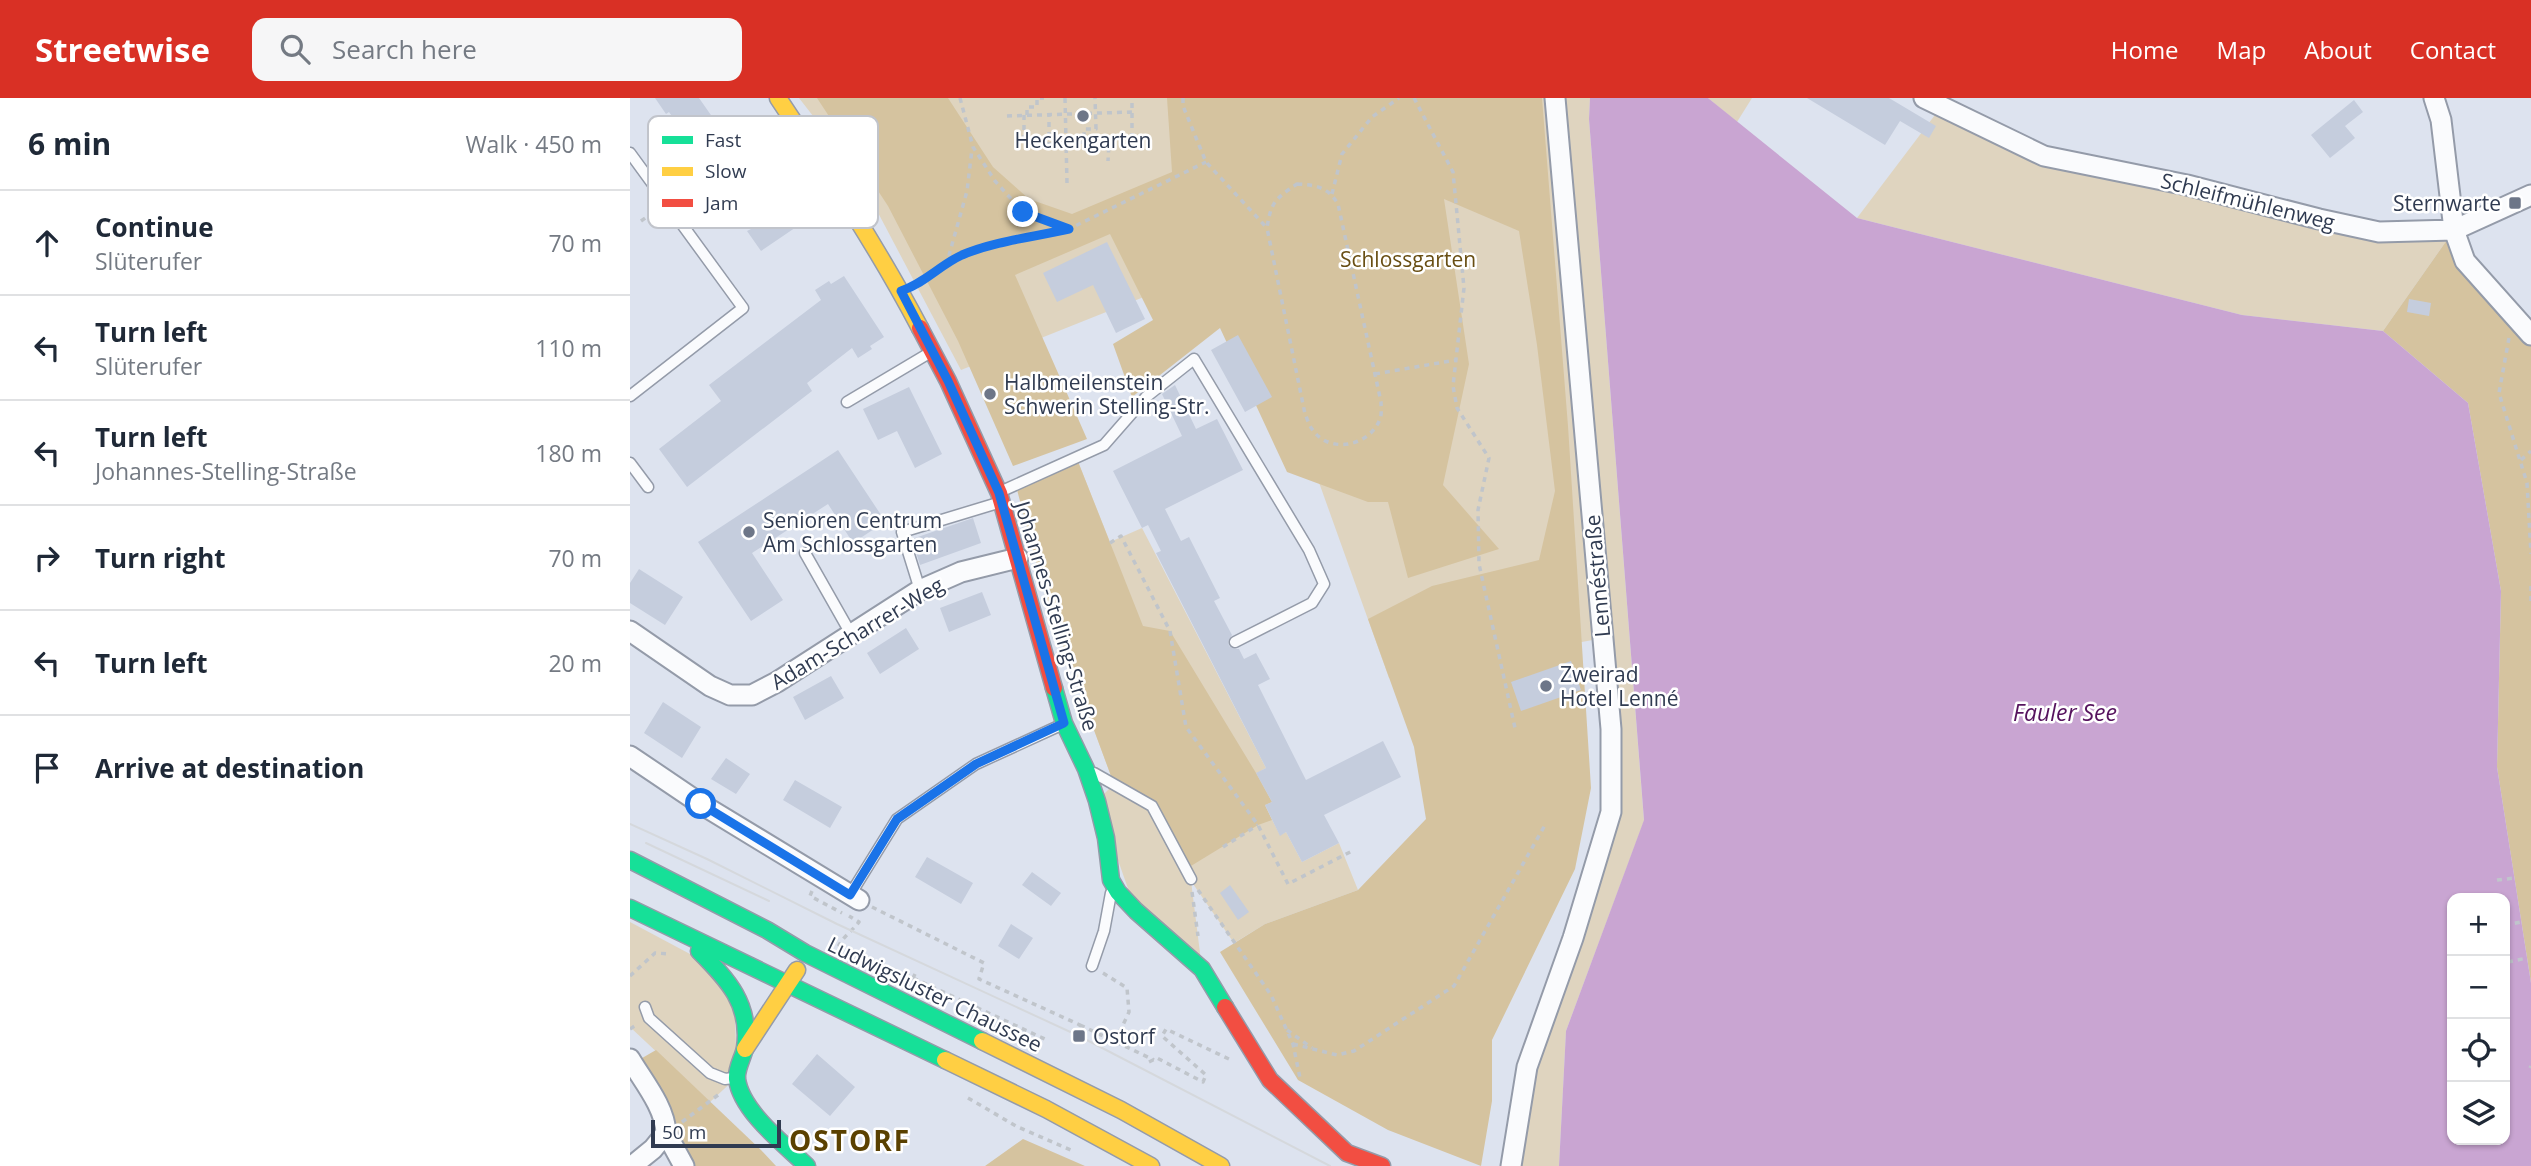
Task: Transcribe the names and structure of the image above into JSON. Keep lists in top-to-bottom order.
{
  "streets": {
    "street": [
      "Schleifmühlenweg",
      "Lennéstraße",
      "Johannes-Stelling-Straße",
      "Adam-Scharrer-Weg",
      "Ludwigsluster Chaussee"
    ]
  },
  "crossings": [
    ["Johannes-Stelling-Straße", "Adam-Scharrer-Weg"]
  ],
  "districts": ["OSTORF"],
  "water": ["Fauler See"],
  "parks": ["Schlossgarten"],
  "places": {
    "other": [
      "Heckengarten",
      "Halbmeilenstein Schwerin Stelling-Str.",
      "Senioren Centrum Am Schlossgarten",
      "Zweirad Hotel Lenné"
    ],
    "transit": ["Sternwarte", "Ostorf"]
  },
  "legend": ["Fast", "Slow", "Jam"],
  "scale_bar": "50 m",
  "page": {
    "header": "Streetwise",
    "search": "Search here",
    "nav": [
      "Home",
      "Map",
      "About",
      "Contact"
    ],
    "heading": ["6 min", "Walk · 450 m"],
    "list": [
      ["Continue", "Slüterufer", "70 m"],
      ["Turn left", "Slüterufer", "110 m"],
      ["Turn left", "Johannes-Stelling-Straße", "180 m"],
      ["Turn right", "70 m"],
      ["Turn left", "20 m"],
      "Arrive at destination"
    ],
    "map_buttons": ["+", "−"],
    "scale": "50 m"
  }
}
